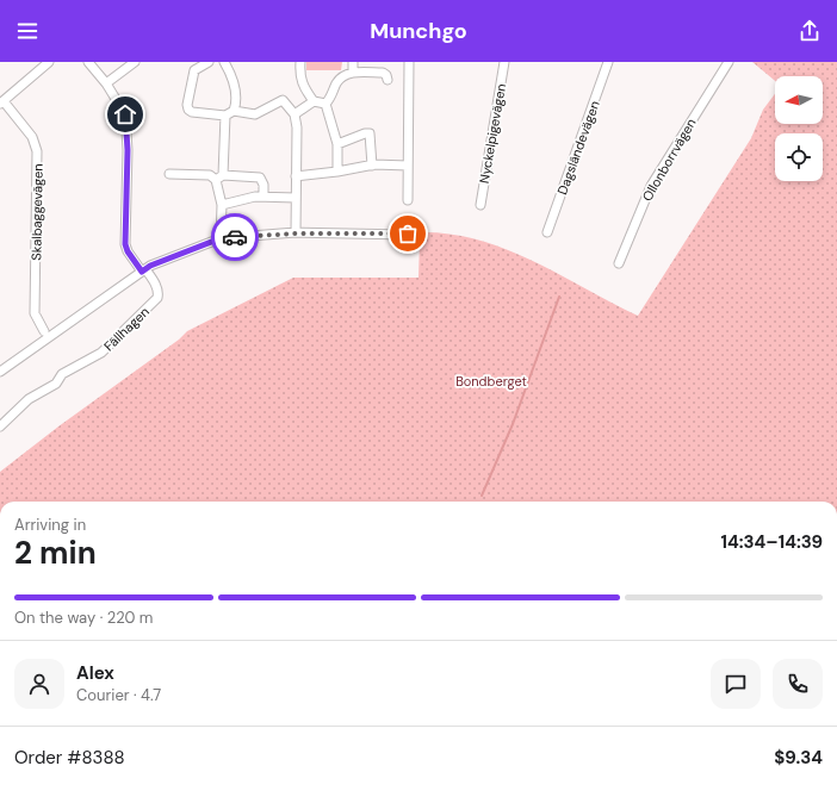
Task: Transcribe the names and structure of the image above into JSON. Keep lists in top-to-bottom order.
{
  "streets": {
    "street": [
      "Nyckelpigevägen",
      "Dagsländevägen",
      "Ollonborrvägen",
      "Skalbaggevägen",
      "Fällhagen"
    ]
  },
  "parks": ["Bondberget"],
  "north": "left",
  "page": {
    "header": "Munchgo",
    "heading": ["2 min", "Arriving in", "14:34–14:39"],
    "panel": [
      "Alex",
      "Courier · 4.7",
      "Order #8388",
      "$9.34"
    ],
    "bar": "On the way · 220 m"
  }
}
